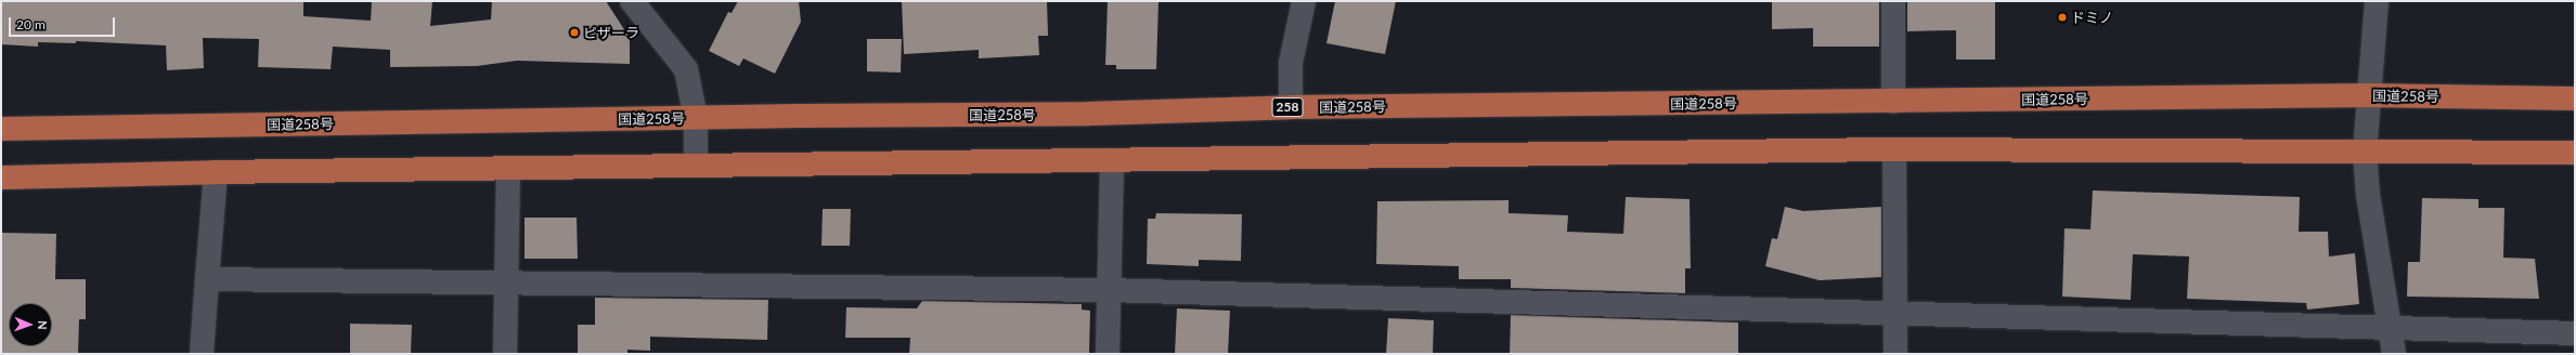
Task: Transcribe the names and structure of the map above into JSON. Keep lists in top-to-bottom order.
{
  "streets": {
    "highway": ["国道258号", "258"]
  },
  "places": ["ドミノ", "ピザーラ"],
  "scale_bar": "20 m",
  "north": "right"
}
